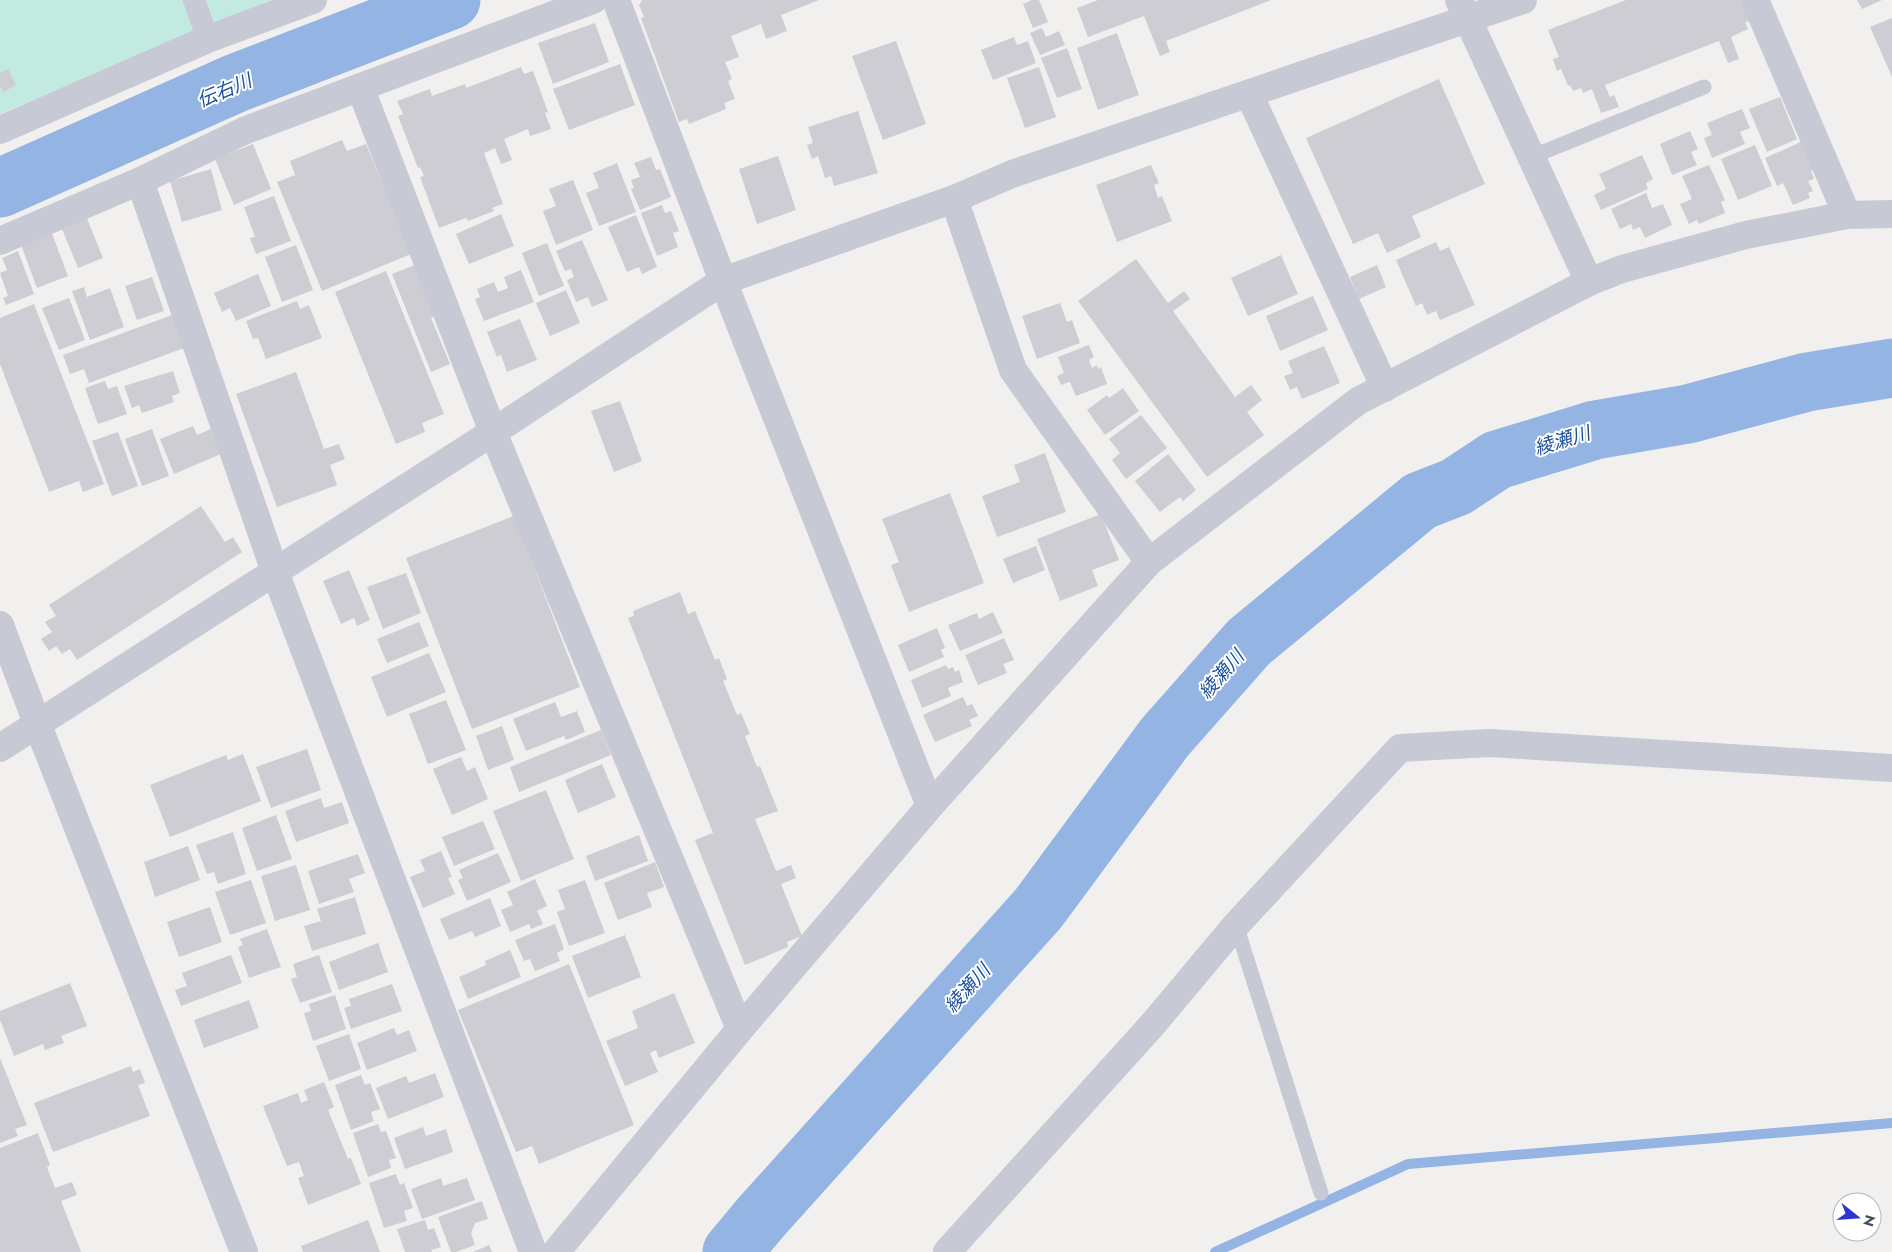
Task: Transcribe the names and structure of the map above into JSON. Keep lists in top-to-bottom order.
{
  "water": ["伝右川", "綾瀬川"],
  "north": "right"
}
